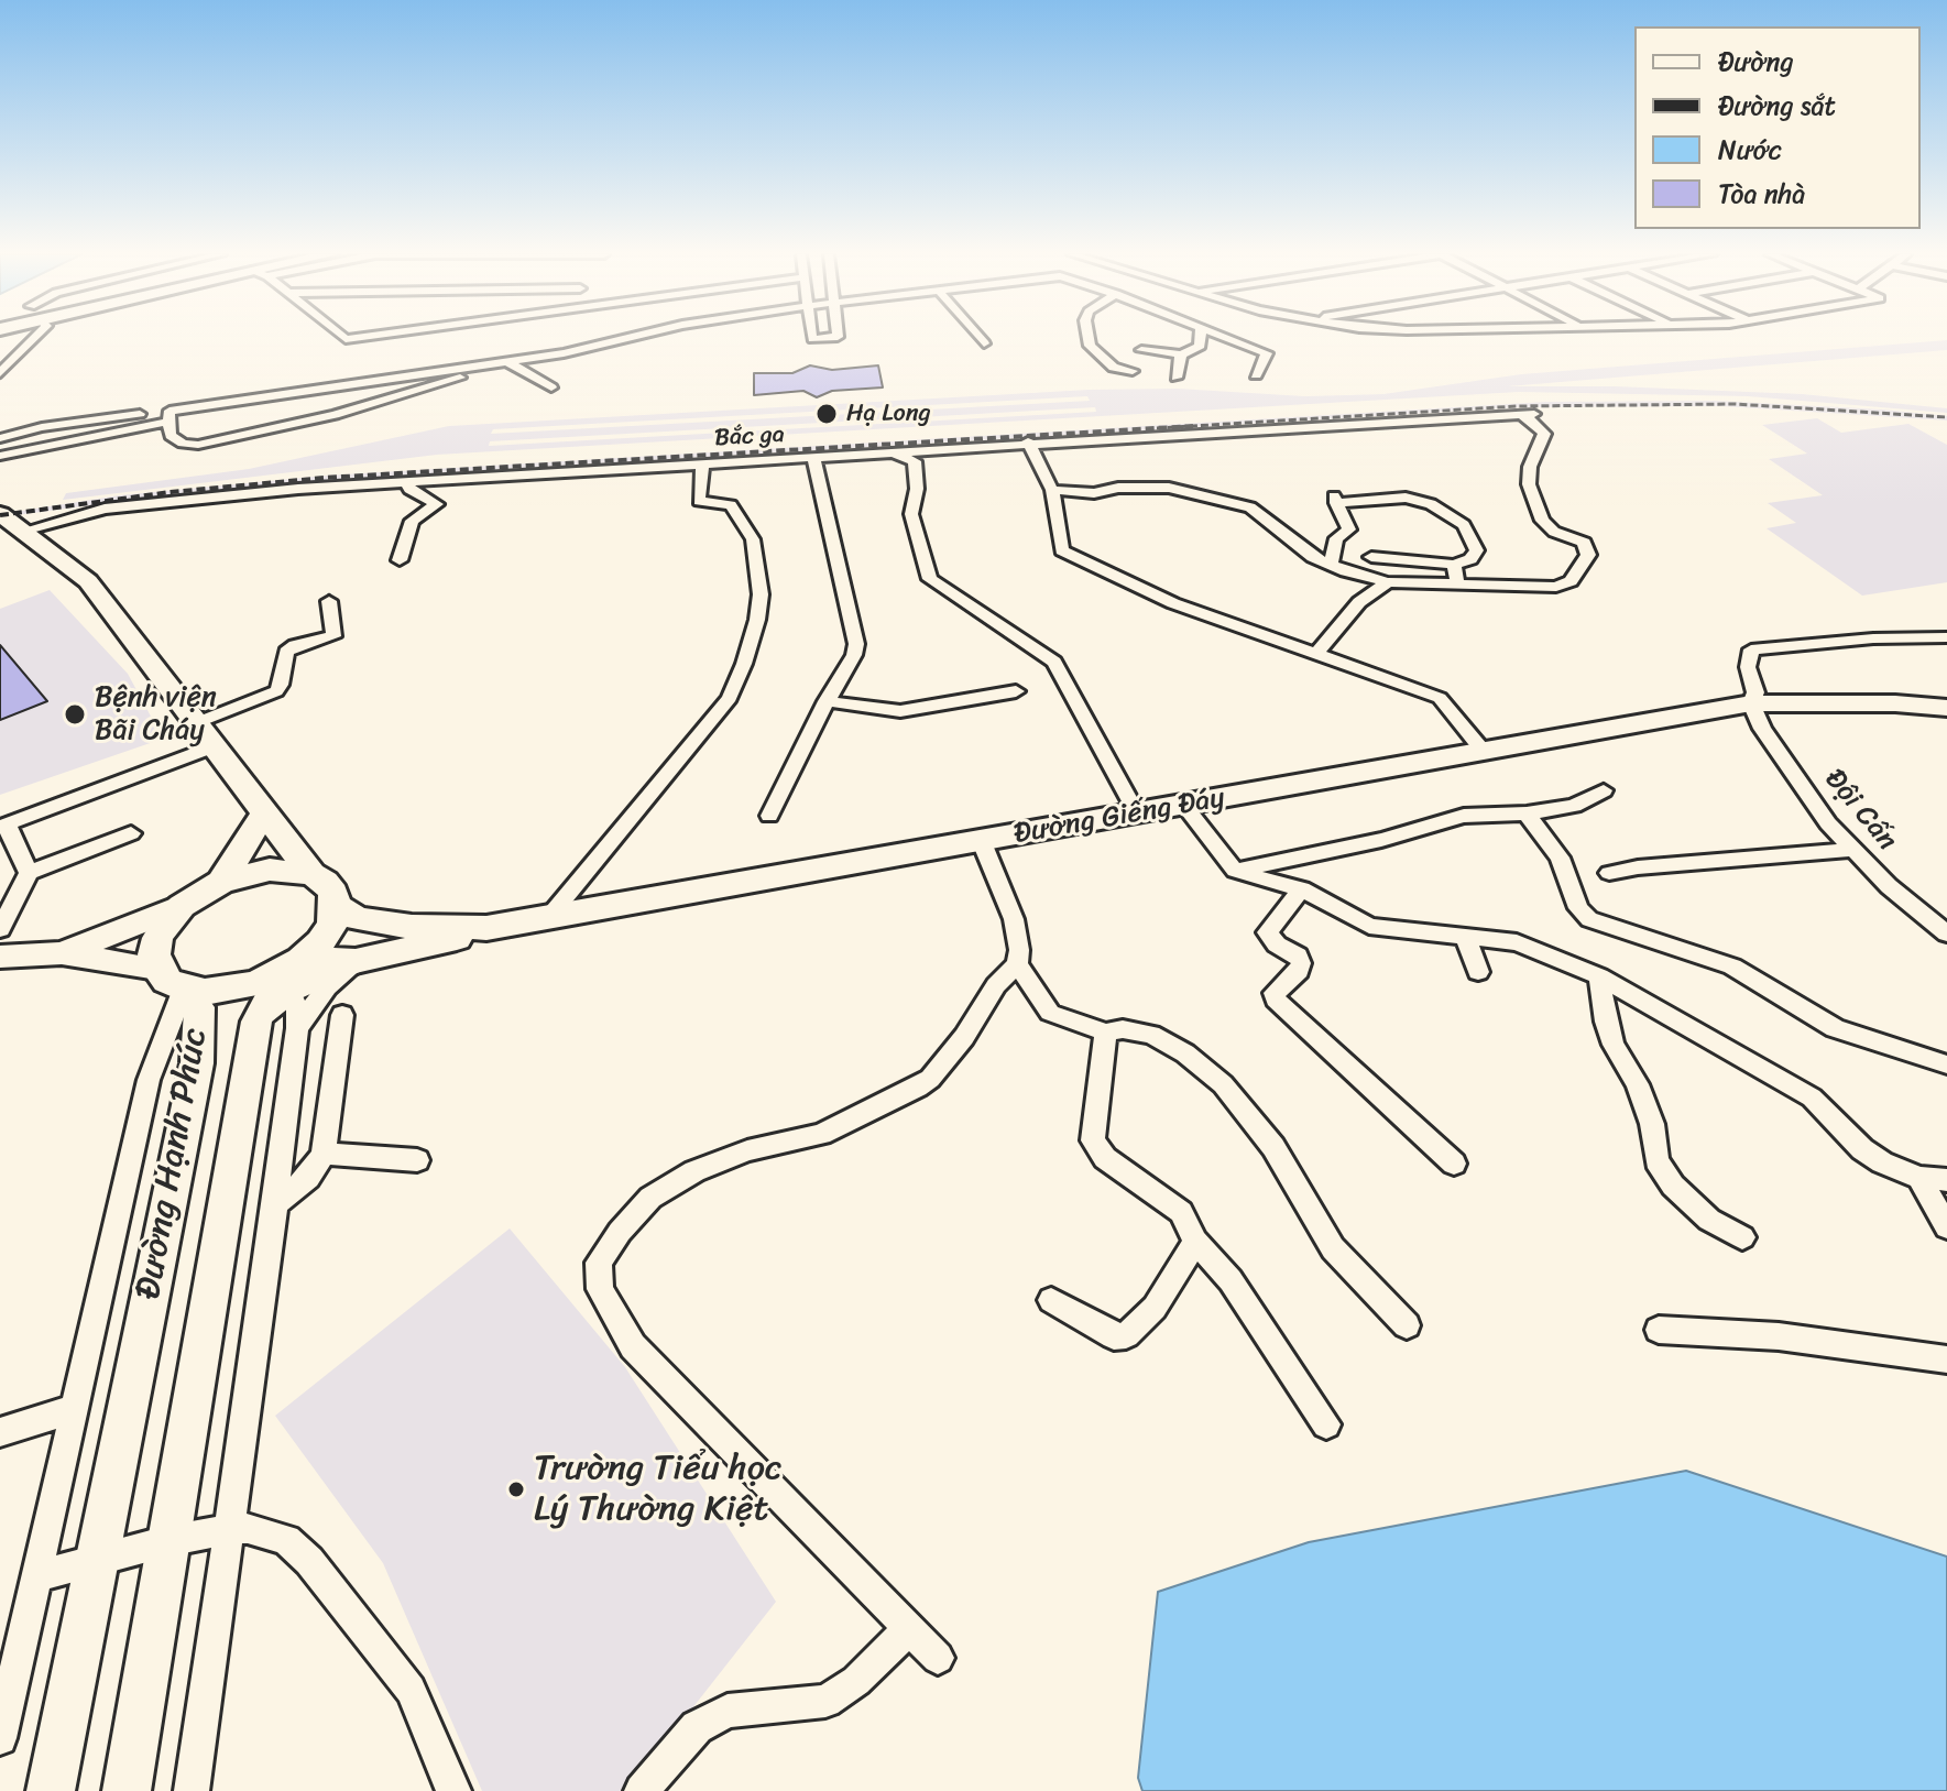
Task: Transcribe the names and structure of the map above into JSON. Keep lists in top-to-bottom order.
{
  "streets": {
    "main road": ["Đường Giếng Đáy", "Đường Hạnh Phúc"],
    "street": ["Bắc ga", "Đội Cấn"]
  },
  "crossings": [
    ["Đội Cấn", "Đường Giếng Đáy"],
    ["Đường Giếng Đáy", "Đường Hạnh Phúc"]
  ],
  "places": ["Hạ Long", "Bệnh viện Bãi Cháy", "Trường Tiểu học Lý Thường Kiệt"],
  "legend": [
    "Đường",
    "Đường sắt",
    "Nước",
    "Tòa nhà"
  ]
}
